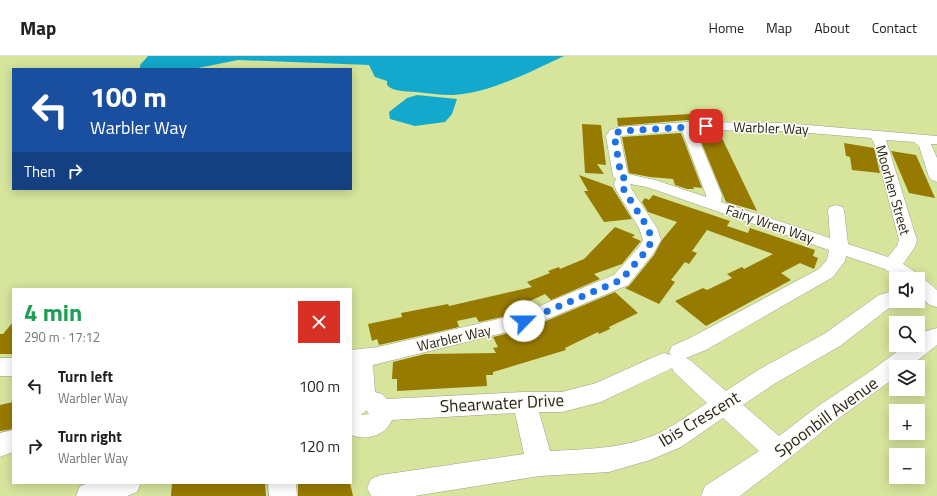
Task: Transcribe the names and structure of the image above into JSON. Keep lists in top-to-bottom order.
{
  "streets": {
    "street": [
      "Warbler Way",
      "Moorhen Street",
      "Fairy Wren Way",
      "Shearwater Drive",
      "Spoonbill Avenue",
      "Ibis Crescent"
    ]
  },
  "crossings": [
    ["Warbler Way", "Moorhen Street"],
    ["Warbler Way", "Fairy Wren Way"],
    ["Moorhen Street", "Fairy Wren Way"],
    ["Fairy Wren Way", "Shearwater Drive"]
  ],
  "page": {
    "header": "Map",
    "nav": [
      "Home",
      "Map",
      "About",
      "Contact"
    ],
    "turn": ["100 m", "Warbler Way"],
    "then": "Then",
    "map_buttons": ["+", "−"],
    "heading": ["4 min", "290 m · 17:12"],
    "list": [
      {
        "name": "Turn left",
        "note": "Warbler Way",
        "value": "100 m"
      },
      {
        "name": "Turn right",
        "note": "Warbler Way",
        "value": "120 m"
      }
    ]
  }
}
